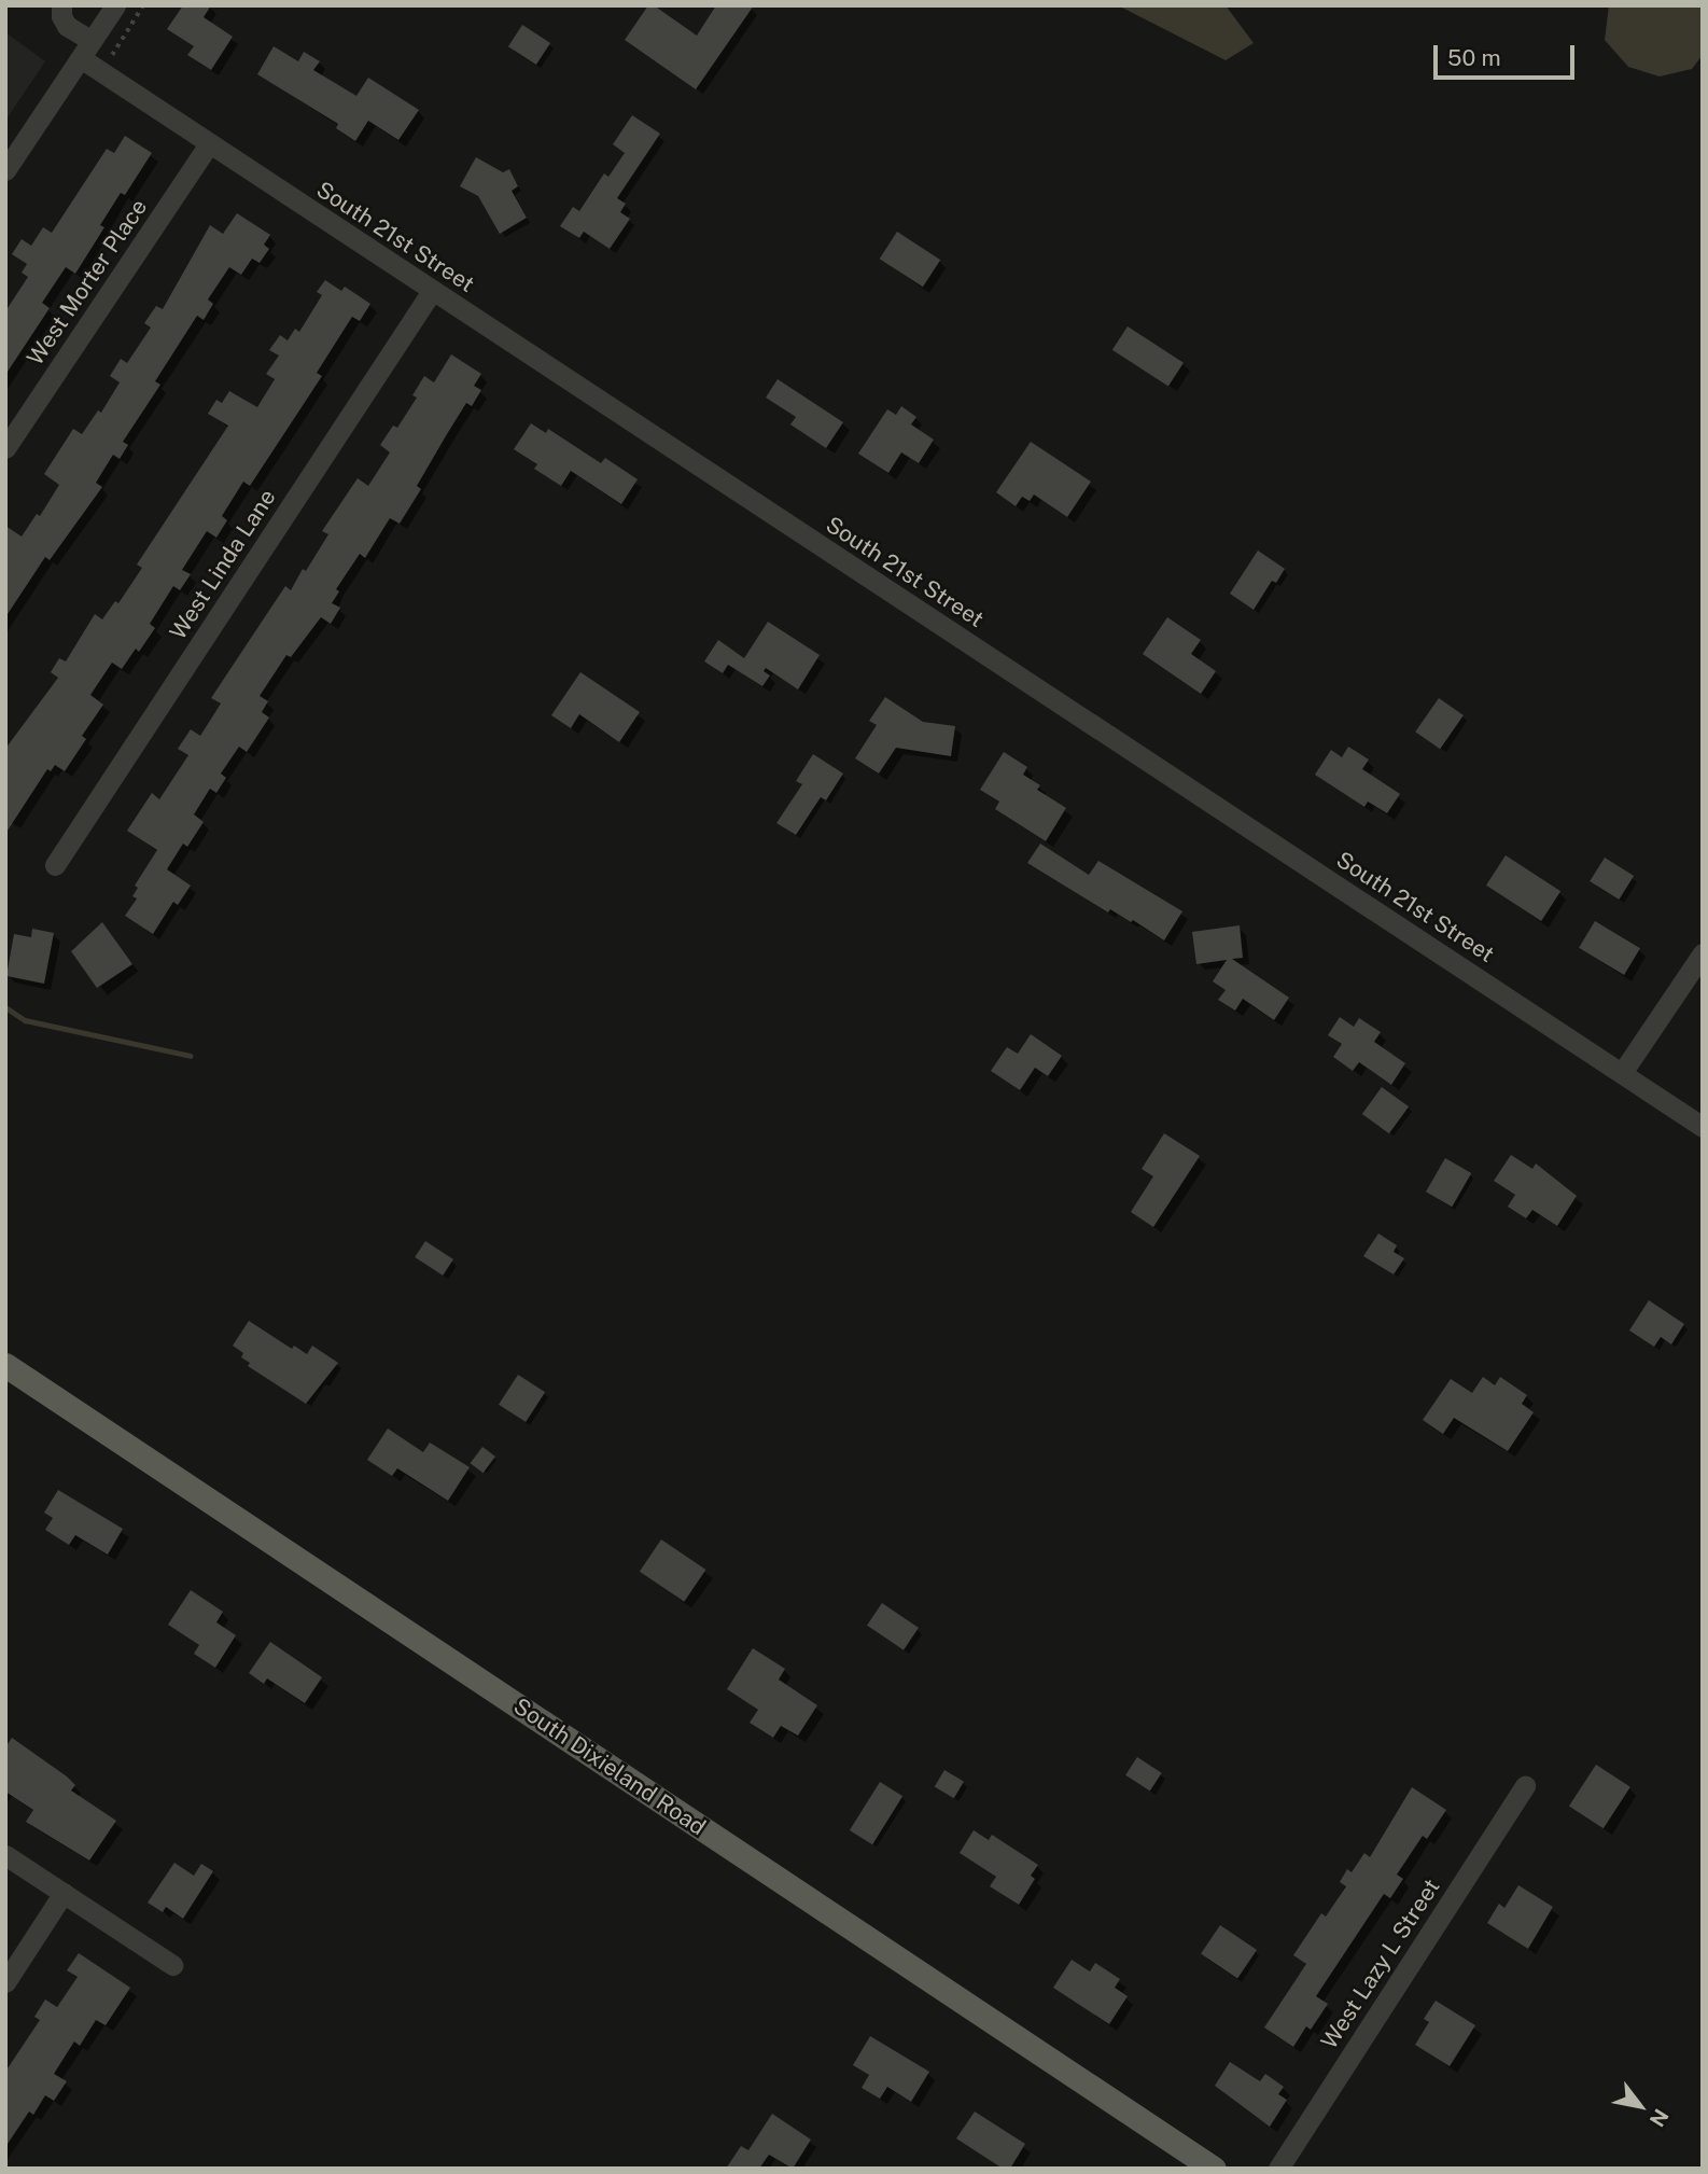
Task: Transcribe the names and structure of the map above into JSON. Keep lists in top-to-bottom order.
{
  "streets": {
    "main road": ["South Dixieland Road"],
    "street": [
      "South 21st Street",
      "West Morter Place",
      "West Linda Lane",
      "West Lazy L Street"
    ]
  },
  "crossings": [
    ["South 21st Street", "West Morter Place"],
    ["South 21st Street", "West Linda Lane"]
  ],
  "scale_bar": "50 m",
  "north": "bottom right"
}
